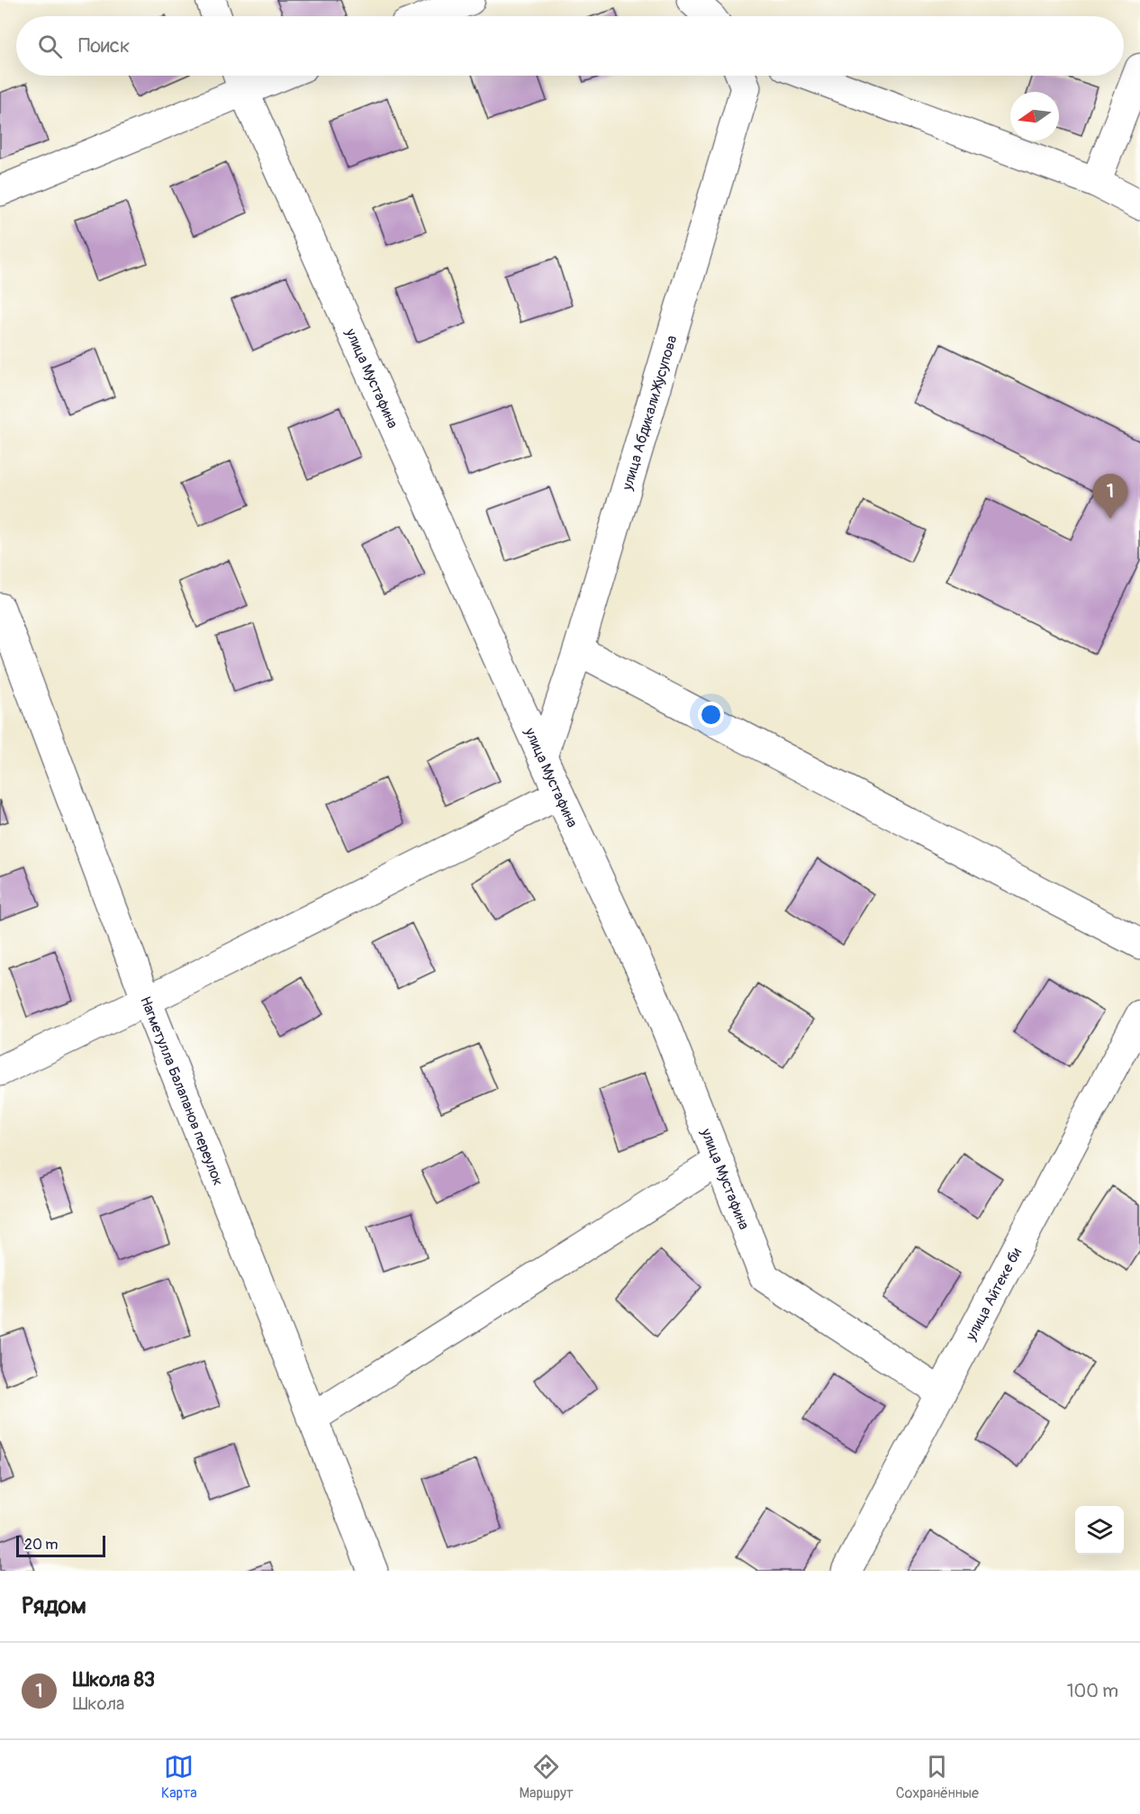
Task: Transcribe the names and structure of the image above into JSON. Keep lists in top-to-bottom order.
{
  "streets": {
    "street": [
      "улица Мустафина",
      "улица Абдикали Жусупова",
      "Нагметулла Балапанов переулок",
      "улица Айтеке би"
    ]
  },
  "crossings": [
    ["улица Мустафина", "улица Абдикали Жусупова"],
    ["улица Мустафина", "улица Айтеке би"]
  ],
  "scale_bar": "20 m",
  "north": "left",
  "page": {
    "search": "Поиск",
    "pins": "1",
    "scale": "20 m",
    "heading": "Рядом",
    "list": [
      {
        "mark": "1",
        "name": "Школа 83",
        "note": "Школа",
        "value": "100 m"
      }
    ],
    "nav": ["Карта", "Маршрут", "Сохранённые"]
  }
}
